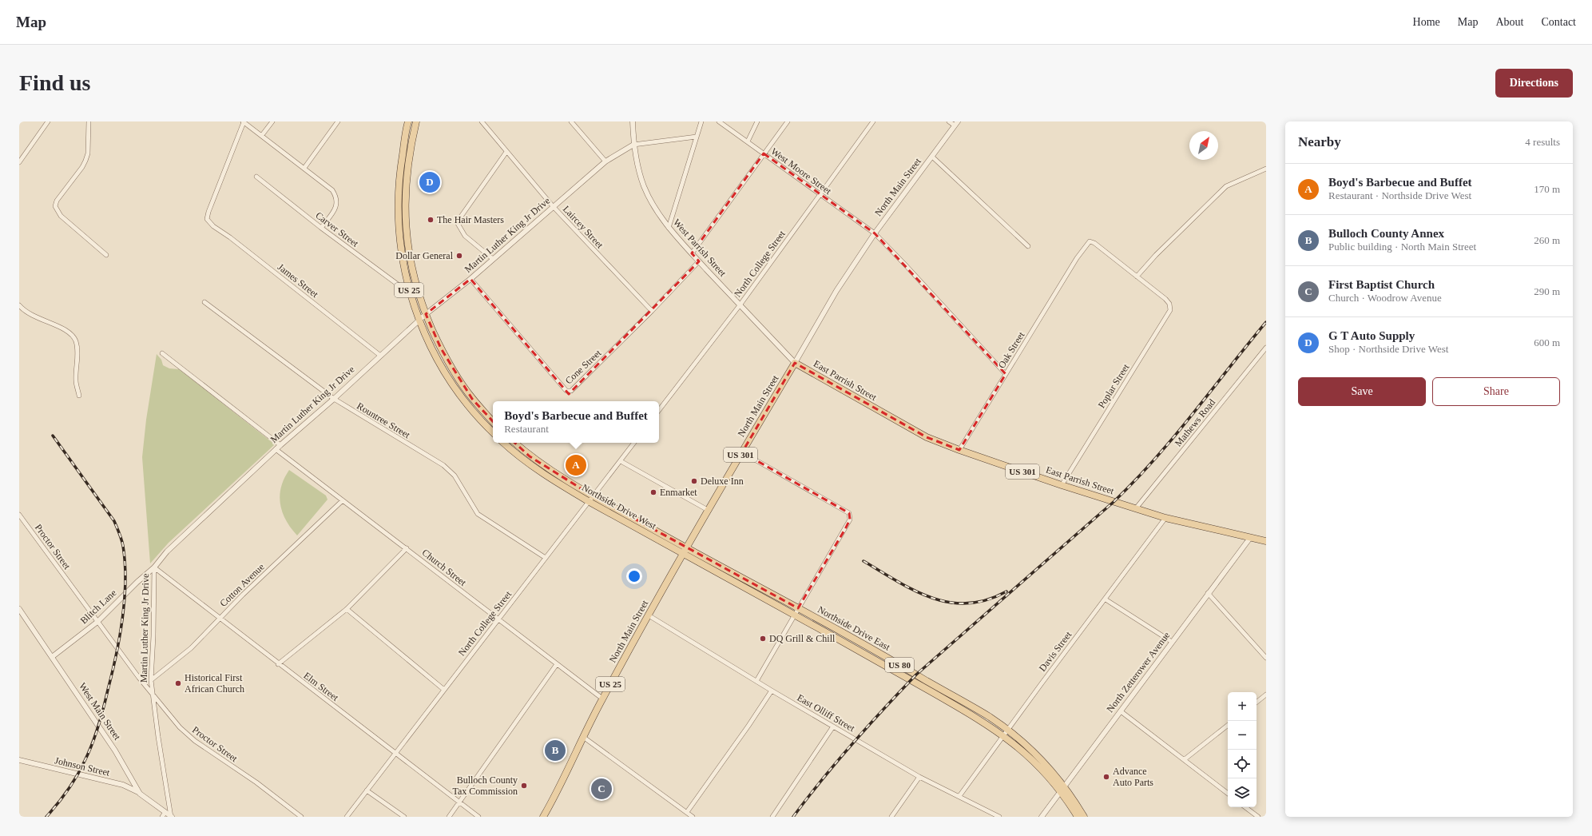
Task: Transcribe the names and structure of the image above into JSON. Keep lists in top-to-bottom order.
{
  "streets": {
    "main road": [
      "North Main Street",
      "US 25",
      "East Parrish Street",
      "US 301",
      "Northside Drive West",
      "Northside Drive East",
      "US 80"
    ],
    "street": [
      "West Moore Street",
      "Laircey Street",
      "Carver Street",
      "Martin Luther King Jr Drive",
      "West Parrish Street",
      "North College Street",
      "James Street",
      "Oak Street",
      "Cone Street",
      "Poplar Street",
      "Rountree Street",
      "Mathews Road",
      "Proctor Street",
      "Church Street",
      "Cotton Avenue",
      "Blitch Lane",
      "Davis Street",
      "North Zetterower Avenue",
      "Elm Street",
      "West Main Street",
      "East Olliff Street",
      "Johnson Street"
    ]
  },
  "crossings": [
    ["West Moore Street", "North Main Street"],
    ["West Moore Street", "North College Street"],
    ["West Moore Street", "Oak Street"],
    ["North Main Street", "West Parrish Street"],
    ["North Main Street", "East Parrish Street"],
    ["North Main Street", "Northside Drive West"],
    ["North Main Street", "Church Street"],
    ["North Main Street", "Northside Drive East"],
    ["North Main Street", "East Olliff Street"],
    ["Laircey Street", "Martin Luther King Jr Drive"],
    ["Laircey Street", "Cone Street"],
    ["Carver Street", "US 25"],
    ["Martin Luther King Jr Drive", "West Parrish Street"],
    ["Martin Luther King Jr Drive", "James Street"],
    ["Martin Luther King Jr Drive", "US 25"],
    ["Martin Luther King Jr Drive", "Cone Street"],
    ["Martin Luther King Jr Drive", "Rountree Street"],
    ["Martin Luther King Jr Drive", "Proctor Street"],
    ["Martin Luther King Jr Drive", "Church Street"],
    ["Martin Luther King Jr Drive", "Cotton Avenue"],
    ["Martin Luther King Jr Drive", "Blitch Lane"],
    ["Martin Luther King Jr Drive", "Elm Street"],
    ["Martin Luther King Jr Drive", "West Main Street"],
    ["West Parrish Street", "North College Street"],
    ["West Parrish Street", "Cone Street"],
    ["West Parrish Street", "East Parrish Street"],
    ["North College Street", "Rountree Street"],
    ["North College Street", "Northside Drive West"],
    ["North College Street", "Church Street"],
    ["North College Street", "Elm Street"],
    ["Oak Street", "East Parrish Street"],
    ["Oak Street", "Poplar Street"],
    ["East Parrish Street", "Poplar Street"],
    ["East Parrish Street", "Mathews Road"],
    ["East Parrish Street", "Davis Street"],
    ["East Parrish Street", "North Zetterower Avenue"],
    ["Northside Drive West", "Northside Drive East"],
    ["Proctor Street", "Blitch Lane"],
    ["Church Street", "Cotton Avenue"],
    ["Cotton Avenue", "Elm Street"],
    ["Blitch Lane", "Elm Street"],
    ["Blitch Lane", "West Main Street"],
    ["Northside Drive East", "Davis Street"],
    ["Northside Drive East", "North Zetterower Avenue"],
    ["Davis Street", "East Olliff Street"],
    ["West Main Street", "Johnson Street"]
  ],
  "places": [
    "The Hair Masters",
    "Dollar General",
    "Deluxe Inn",
    "Enmarket",
    "DQ Grill & Chill",
    "Historical First African Church",
    "Advance Auto Parts",
    "Bulloch County Tax Commission"
  ],
  "north": "top right",
  "page": {
    "header": "Map",
    "nav": [
      "Home",
      "Map",
      "About",
      "Contact"
    ],
    "buttons": [
      "Directions",
      ["Save", "Share"]
    ],
    "title": "Find us",
    "heading": ["Nearby", "4 results"],
    "list": [
      {
        "mark": "A",
        "name": "Boyd's Barbecue and Buffet",
        "note": "Restaurant · Northside Drive West",
        "value": "170 m"
      },
      {
        "mark": "B",
        "name": "Bulloch County Annex",
        "note": "Public building · North Main Street",
        "value": "260 m"
      },
      {
        "mark": "C",
        "name": "First Baptist Church",
        "note": "Church · Woodrow Avenue",
        "value": "290 m"
      },
      {
        "mark": "D",
        "name": "G T Auto Supply",
        "note": "Shop · Northside Drive West",
        "value": "600 m"
      }
    ],
    "pins": [
      "D",
      "A",
      "B",
      "C"
    ],
    "popup": ["Boyd's Barbecue and Buffet", "Restaurant"],
    "map_buttons": ["+", "−"]
  }
}
